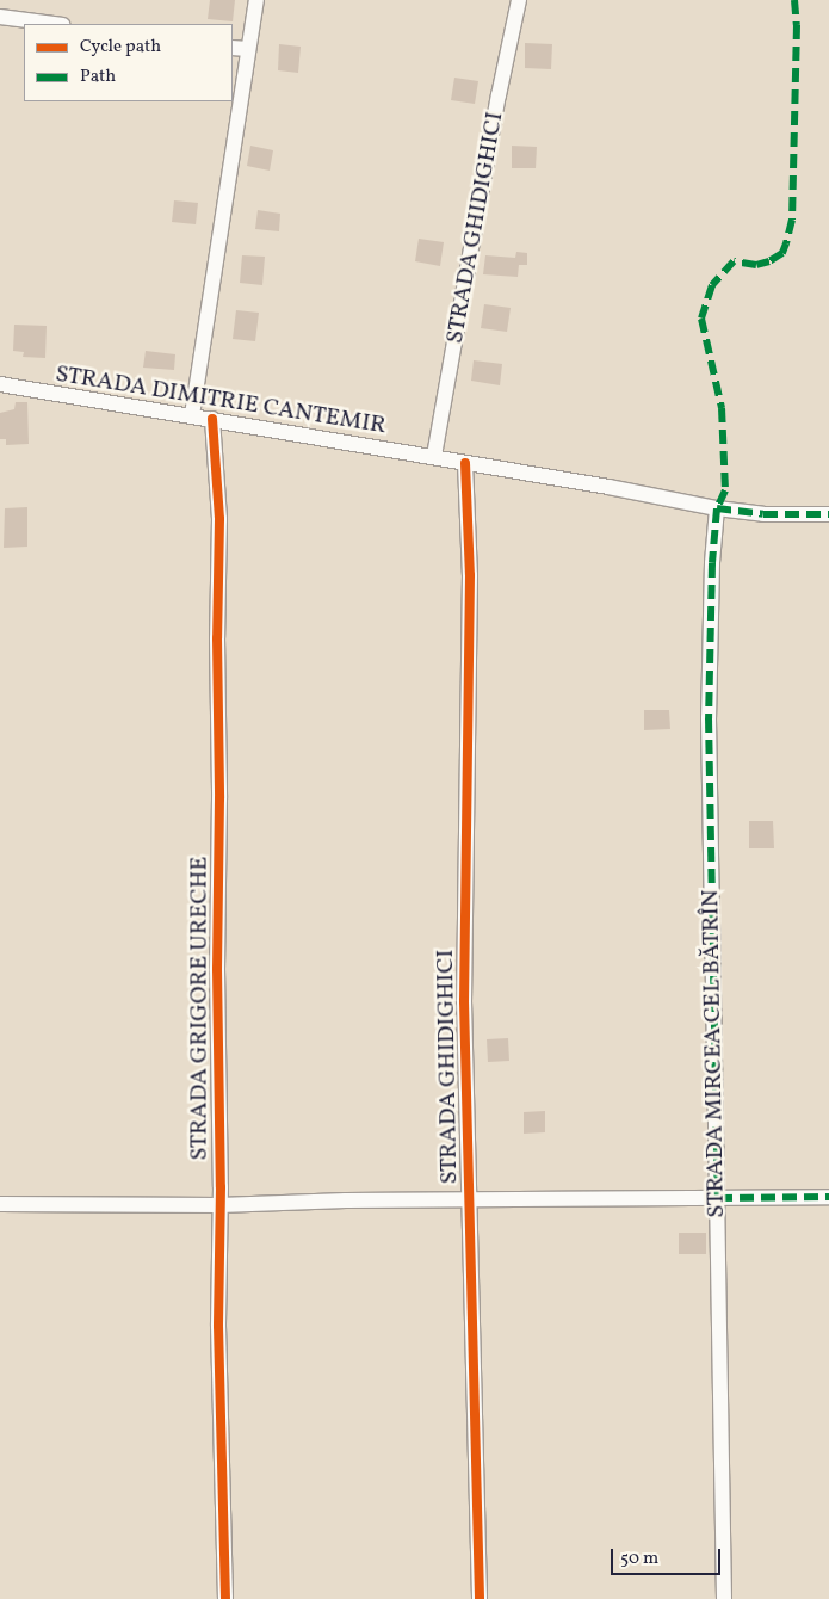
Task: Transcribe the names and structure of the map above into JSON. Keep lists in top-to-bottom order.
{
  "streets": {
    "street": [
      "STRADA GHIDIGHICI",
      "STRADA DIMITRIE CANTEMIR",
      "STRADA GRIGORE URECHE",
      "STRADA MIRCEA CEL BĂTRÎN"
    ]
  },
  "crossings": [
    ["STRADA GHIDIGHICI", "STRADA DIMITRIE CANTEMIR"],
    ["STRADA DIMITRIE CANTEMIR", "STRADA GRIGORE URECHE"],
    ["STRADA DIMITRIE CANTEMIR", "STRADA MIRCEA CEL BĂTRÎN"]
  ],
  "legend": ["Cycle path", "Path"],
  "scale_bar": "50 m"
}
